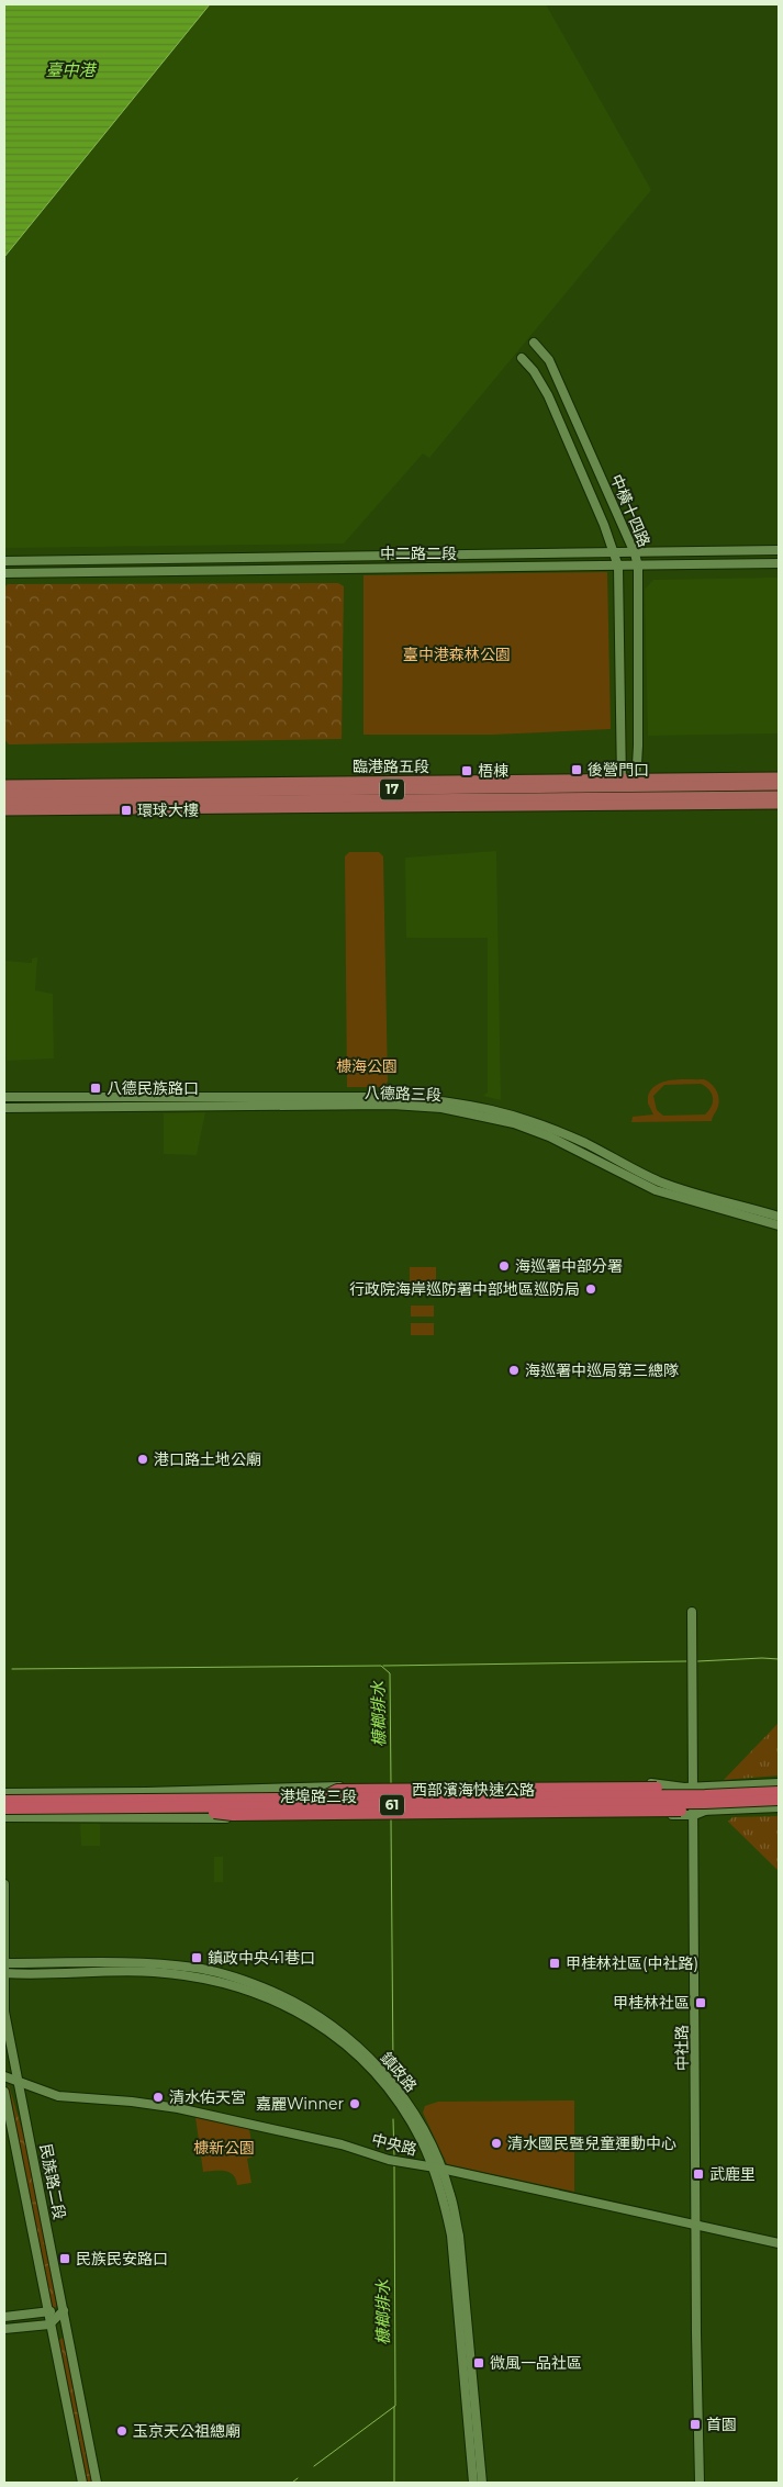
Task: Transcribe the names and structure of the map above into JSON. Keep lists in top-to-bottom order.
{
  "streets": {
    "highway": ["西部濱海快速公路", "61"],
    "main road": ["臨港路五段", "17"],
    "street": [
      "中橫十四路",
      "中二路二段",
      "八德路三段",
      "港埠路三段",
      "中社路",
      "鎮政路",
      "中央路",
      "民族路二段"
    ]
  },
  "crossings": [
    ["中橫十四路", "中二路二段"],
    ["中橫十四路", "臨港路五段"],
    ["港埠路三段", "中社路"],
    ["中社路", "中央路"],
    ["鎮政路", "中央路"],
    ["鎮政路", "民族路二段"],
    ["中央路", "民族路二段"]
  ],
  "water": ["臺中港", "槺榔排水"],
  "parks": ["臺中港森林公園", "槺海公園", "槺新公園"],
  "places": {
    "transit": [
      "後營門口",
      "梧棟",
      "環球大樓",
      "八德民族路口",
      "鎮政中央41巷口",
      "甲桂林社區(中社路)",
      "甲桂林社區",
      "武鹿里",
      "民族民安路口",
      "微風一品社區",
      "首園"
    ],
    "other": [
      "海巡署中部分署",
      "行政院海岸巡防署中部地區巡防局",
      "海巡署中巡局第三總隊",
      "港口路土地公廟",
      "清水佑天宮",
      "嘉麗Winner",
      "清水國民暨兒童運動中心",
      "玉京天公祖總廟"
    ]
  }
}
